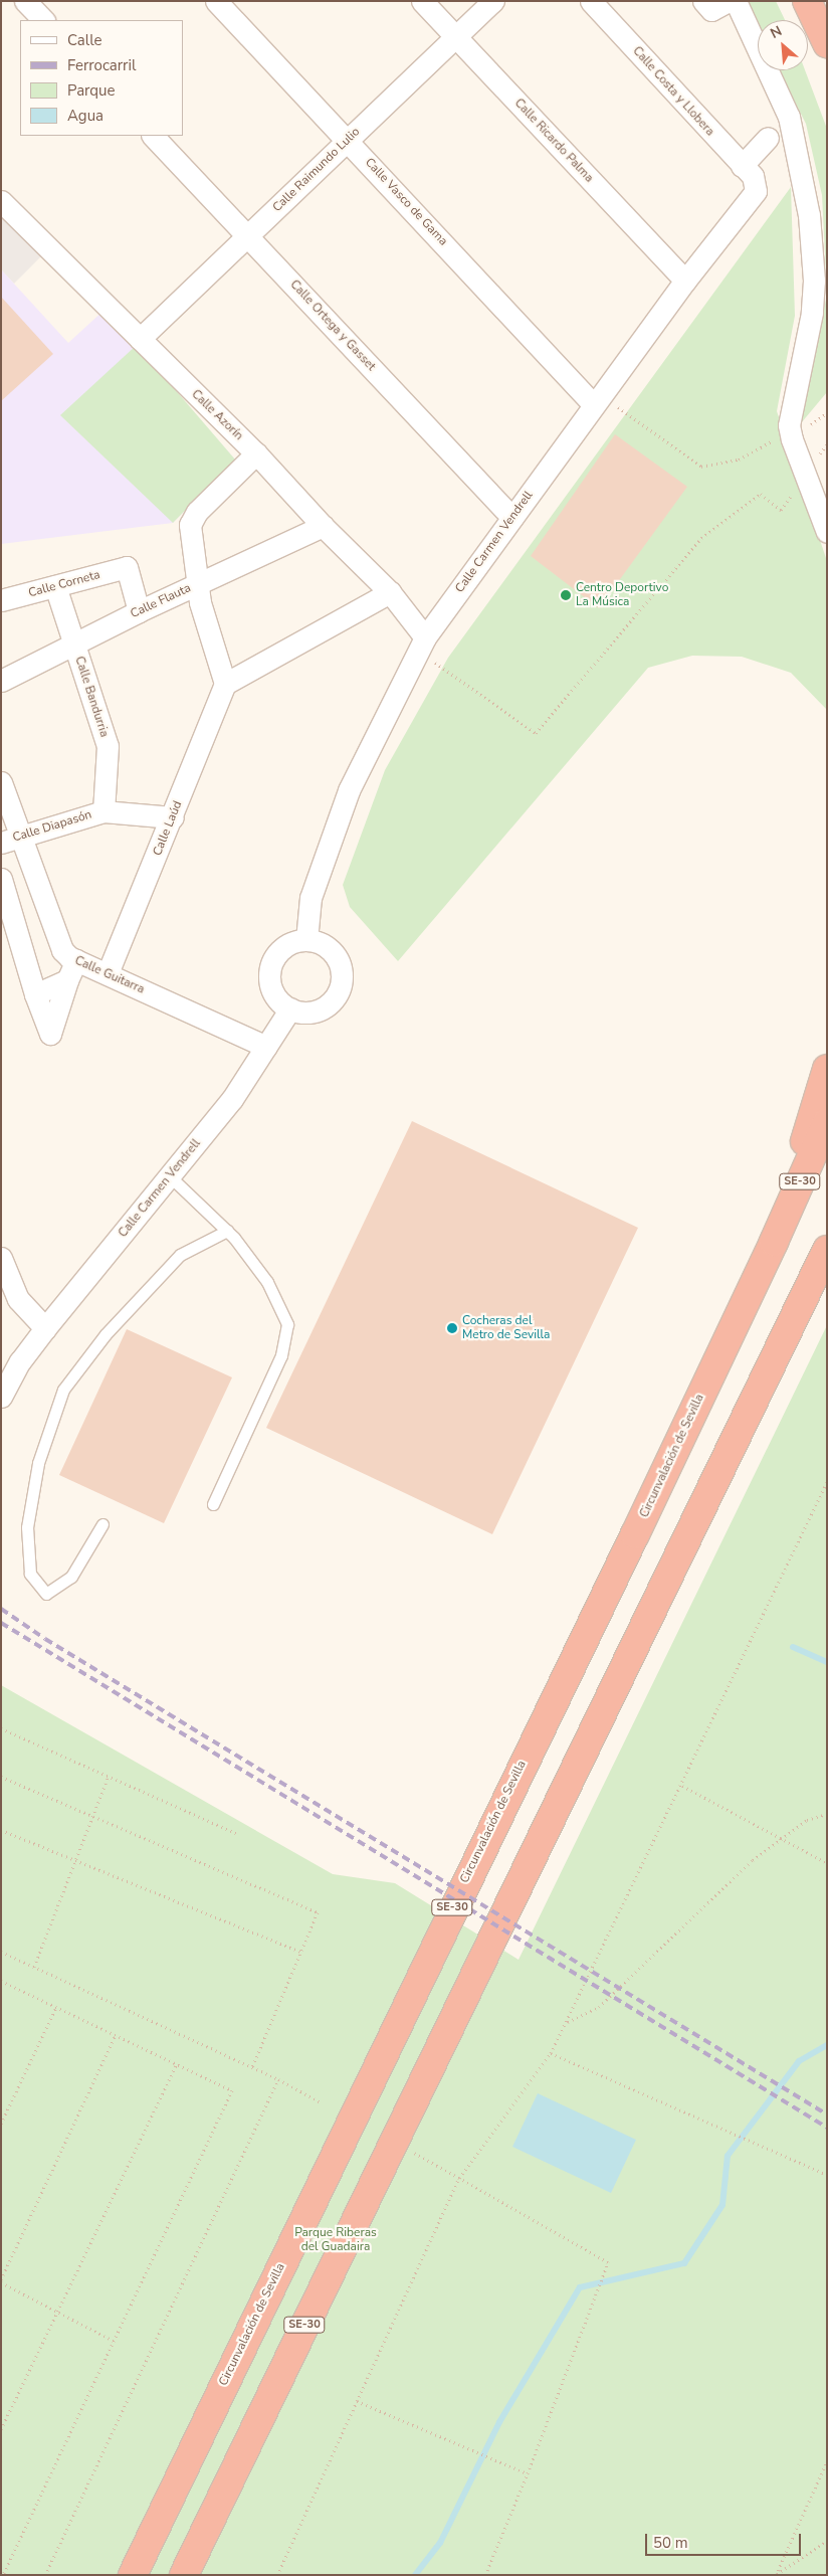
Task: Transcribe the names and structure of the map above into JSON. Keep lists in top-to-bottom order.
{
  "streets": {
    "highway": ["SE-30", "Circunvalación de Sevilla"],
    "street": [
      "Calle Costa y Llobera",
      "Calle Ricardo Palma",
      "Calle Raimundo Lulio",
      "Calle Vasco de Gama",
      "Calle Ortega y Gasset",
      "Calle Azorín",
      "Calle Carmen Vendrell",
      "Calle Corneta",
      "Calle Flauta",
      "Calle Bandurria",
      "Calle Diapasón",
      "Calle Laúd",
      "Calle Guitarra"
    ]
  },
  "crossings": [
    ["Calle Costa y Llobera", "Calle Carmen Vendrell"],
    ["Calle Ricardo Palma", "Calle Raimundo Lulio"],
    ["Calle Ricardo Palma", "Calle Carmen Vendrell"],
    ["Calle Raimundo Lulio", "Calle Vasco de Gama"],
    ["Calle Raimundo Lulio", "Calle Ortega y Gasset"],
    ["Calle Raimundo Lulio", "Calle Azorín"],
    ["Calle Vasco de Gama", "Calle Carmen Vendrell"],
    ["Calle Ortega y Gasset", "Calle Carmen Vendrell"],
    ["Calle Azorín", "Calle Carmen Vendrell"],
    ["Calle Azorín", "Calle Flauta"],
    ["Calle Carmen Vendrell", "Calle Guitarra"],
    ["Calle Corneta", "Calle Flauta"],
    ["Calle Corneta", "Calle Bandurria"],
    ["Calle Flauta", "Calle Bandurria"],
    ["Calle Bandurria", "Calle Diapasón"],
    ["Calle Diapasón", "Calle Guitarra"],
    ["Calle Laúd", "Calle Guitarra"]
  ],
  "parks": ["Parque Riberas del Guadaira"],
  "places": ["Centro Deportivo La Música", "Cocheras del Metro de Sevilla"],
  "legend": [
    "Calle",
    "Ferrocarril",
    "Parque",
    "Agua"
  ],
  "scale_bar": "50 m",
  "north": "top left"
}
